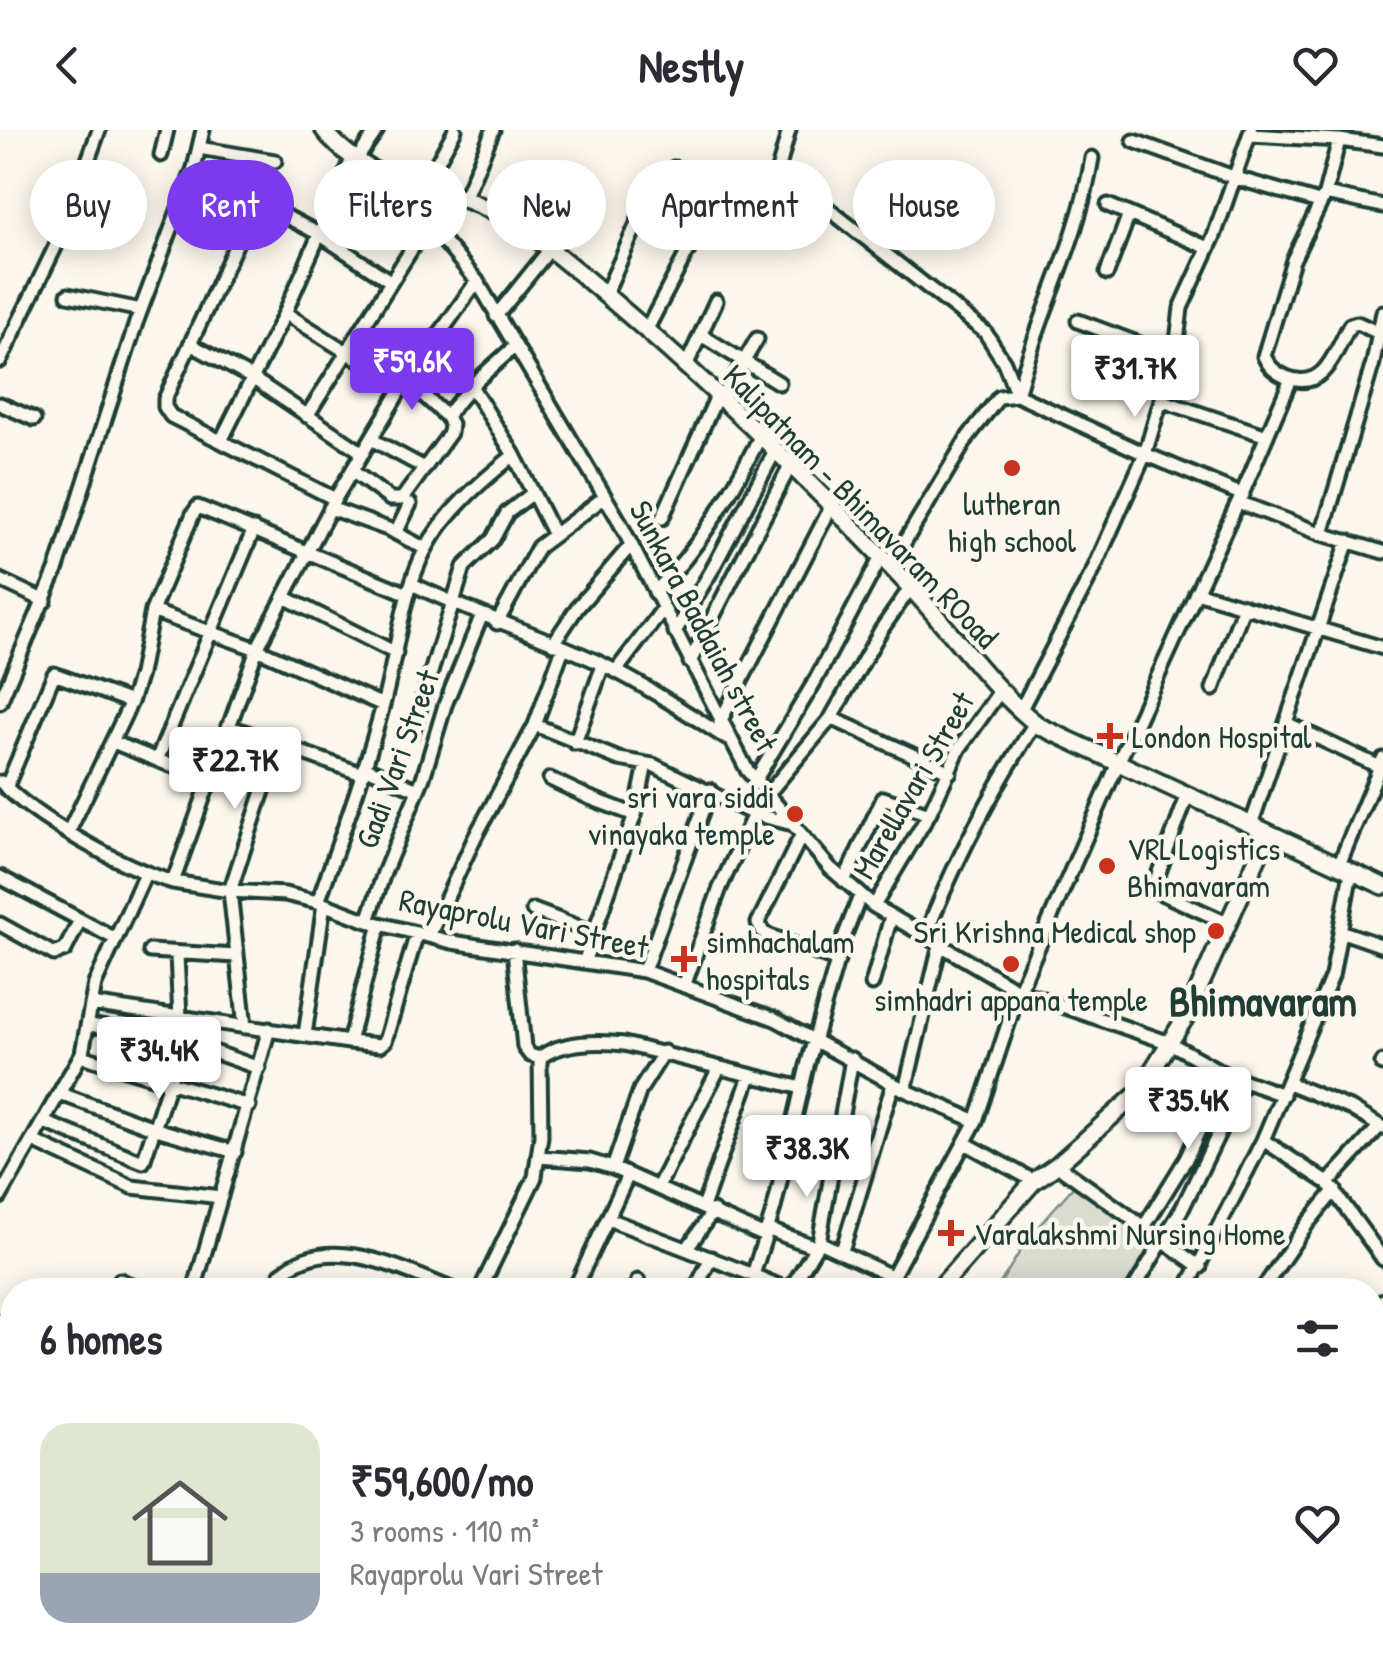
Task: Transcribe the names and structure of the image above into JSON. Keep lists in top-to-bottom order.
{
  "streets": {
    "main road": ["Kalipatnam - Bhimavaram ROoad"],
    "street": [
      "Sunkara Baddaiah street",
      "Gadi Vari Street",
      "Marellavari Street",
      "Rayaprolu Vari Street"
    ]
  },
  "crossings": [
    ["Kalipatnam - Bhimavaram ROoad", "Marellavari Street"],
    ["Sunkara Baddaiah street", "Marellavari Street"],
    ["Gadi Vari Street", "Rayaprolu Vari Street"]
  ],
  "districts": ["Bhimavaram"],
  "places": {
    "other": [
      "lutheran high school",
      "sri vara siddi vinayaka temple",
      "VRL Logistics Bhimavaram",
      "Sri Krishna Medical shop",
      "simhadri appana temple"
    ],
    "health": ["London Hospital", "simhachalam hospitals", "Varalakshmi Nursing Home"]
  },
  "page": {
    "header": "Nestly",
    "chip": [
      "Buy",
      "Rent",
      "Filters",
      "New",
      "Apartment",
      "House"
    ],
    "price": [
      "₹59.6K",
      "₹31.7K",
      "₹22.7K",
      "₹34.4K",
      "₹35.4K",
      "₹38.3K"
    ],
    "heading": "6 homes",
    "list": [
      {
        "name": "₹59,600/mo",
        "note": "3 rooms · 110 m² · Rayaprolu Vari Street"
      }
    ]
  }
}
